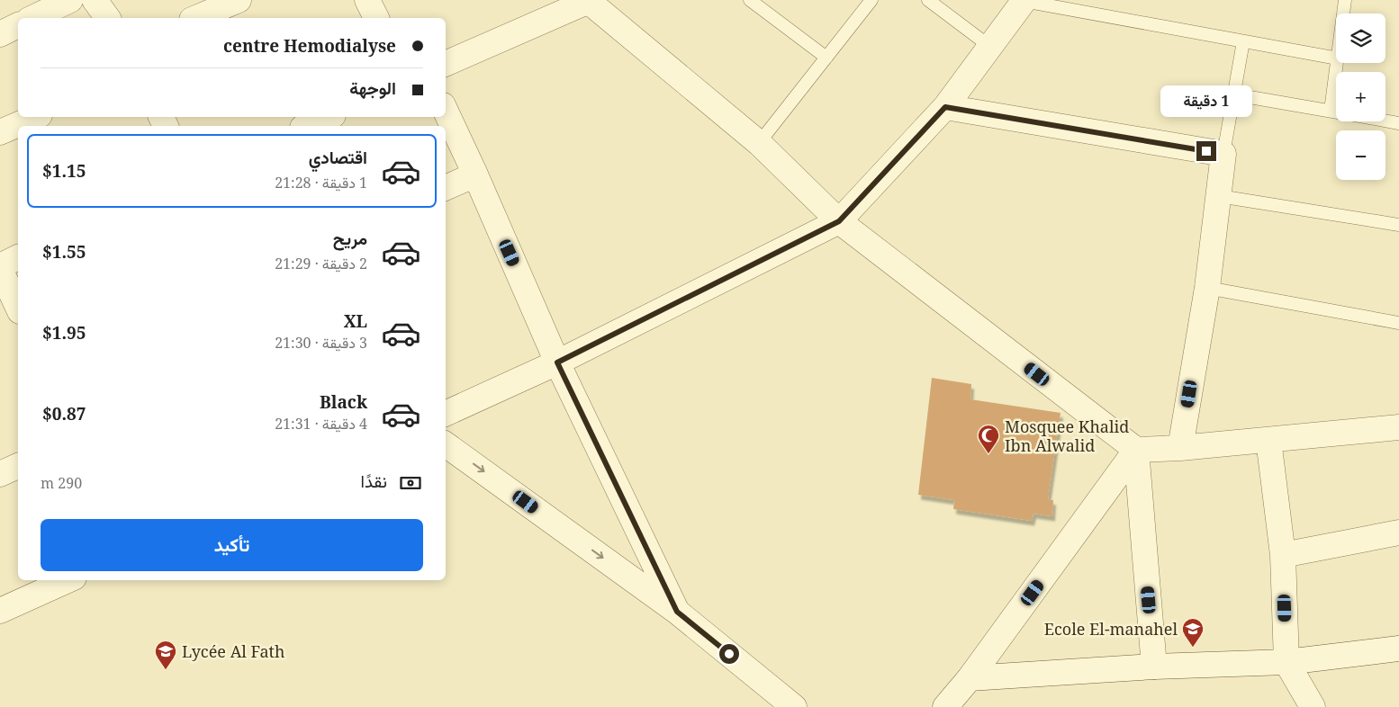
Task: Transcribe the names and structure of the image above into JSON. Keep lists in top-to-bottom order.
{
  "places": {
    "mosque": ["Mosquee Khalid Ibn Alwalid"],
    "school or university": ["Ecole El-manahel", "Lycée Al Fath"]
  },
  "page": {
    "map_buttons": ["+", "−"],
    "banner": ["centre Hemodialyse", "الوجهة"],
    "bubble": "1 دقيقة",
    "list": [
      {
        "name": "اقتصادي",
        "note": "1 دقيقة · 21:28",
        "value": "$1.15"
      },
      {
        "name": "مريح",
        "note": "2 دقيقة · 21:29",
        "value": "$1.55"
      },
      {
        "name": "XL",
        "note": "3 دقيقة · 21:30",
        "value": "$1.95"
      },
      {
        "name": "Black",
        "note": "4 دقيقة · 21:31",
        "value": "$0.87"
      }
    ],
    "pay": ["نقدًا", "290 m"],
    "buttons": "تأكيد"
  }
}
